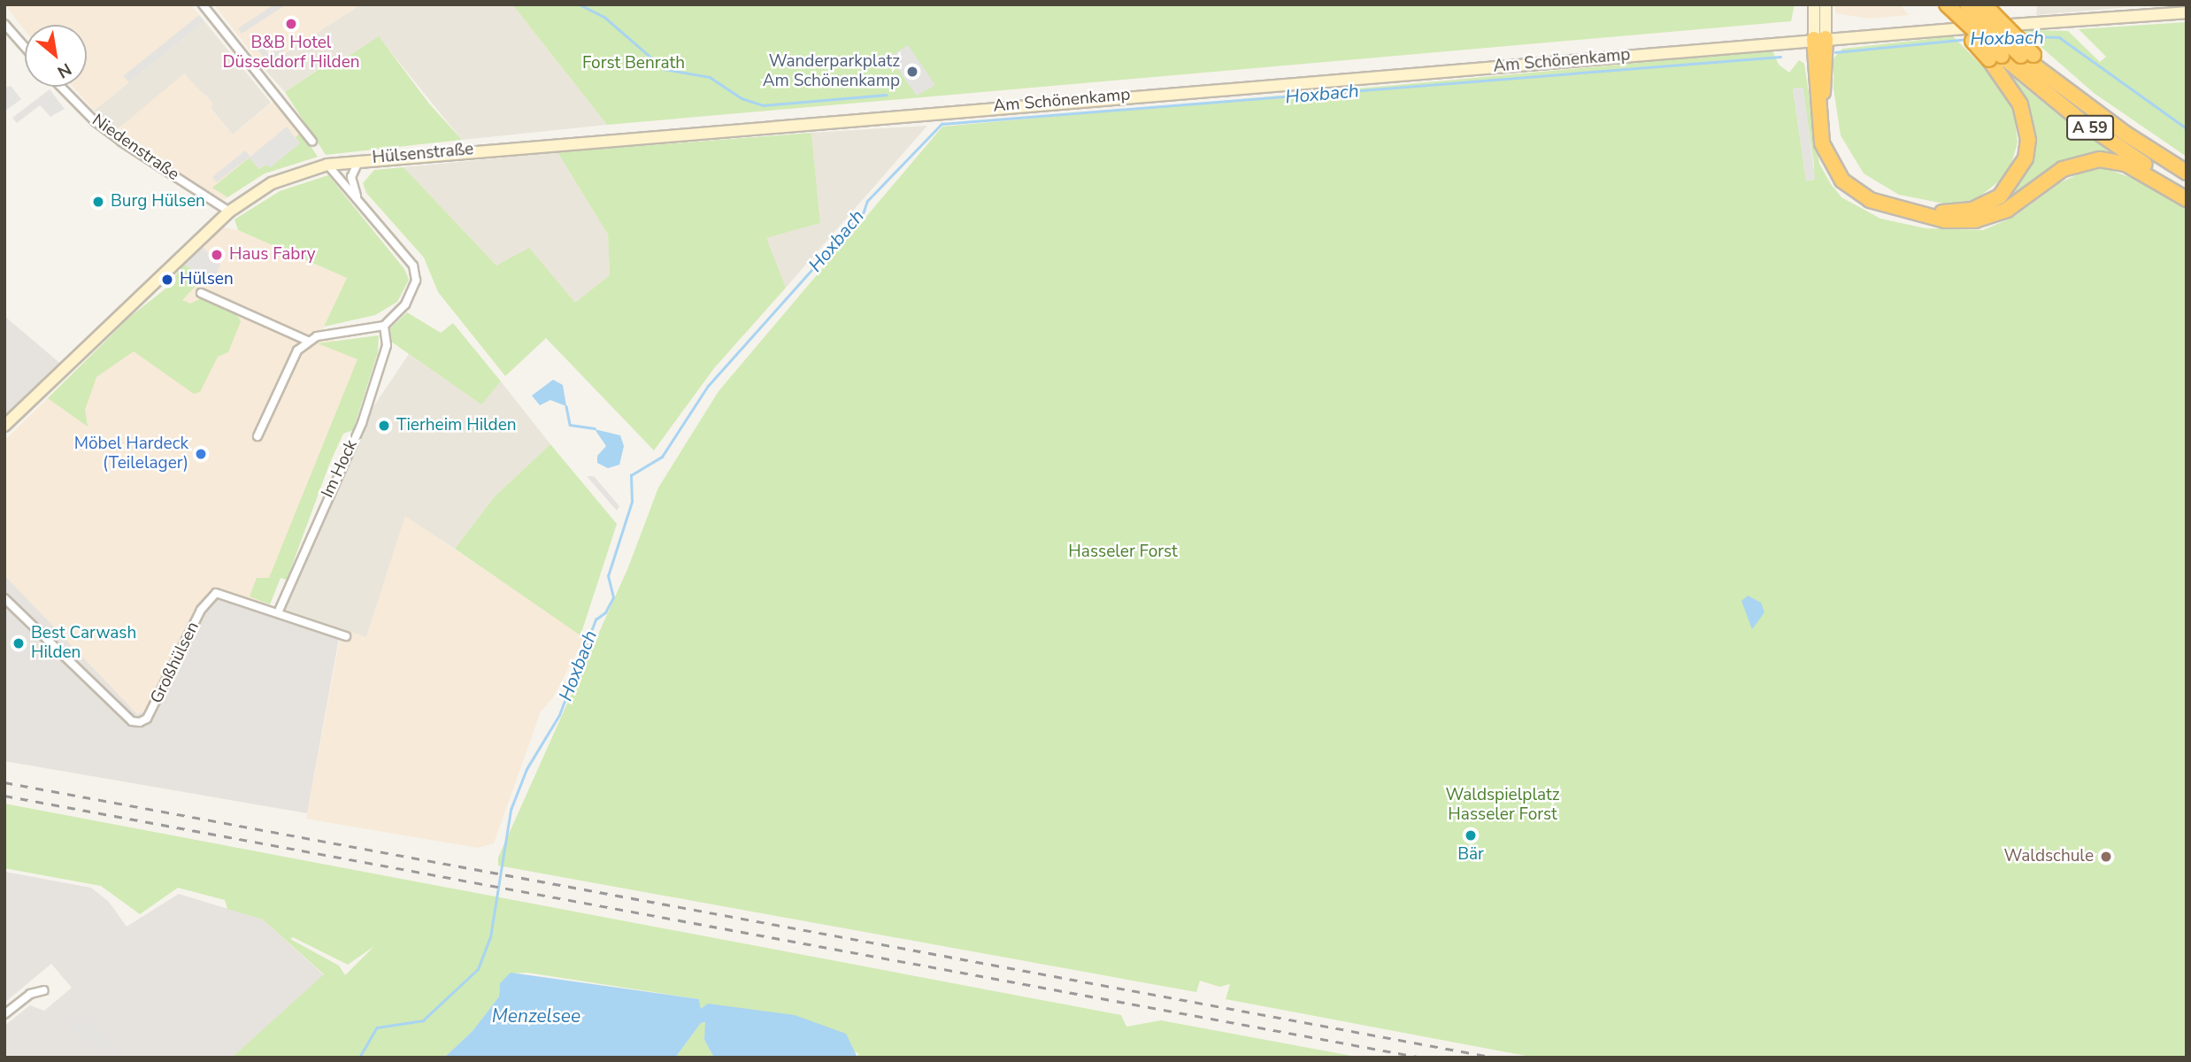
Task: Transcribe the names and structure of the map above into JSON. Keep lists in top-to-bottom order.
{
  "streets": {
    "highway": ["A 59"],
    "main road": ["Am Schönenkamp", "Hülsenstraße"],
    "street": ["Niedenstraße", "Im Hock", "Großhülsen"]
  },
  "crossings": [
    ["Am Schönenkamp", "Hülsenstraße"],
    ["Niedenstraße", "Hülsenstraße"]
  ],
  "water": ["Hoxbach", "Menzelsee"],
  "parks": ["Forst Benrath", "Hasseler Forst", "Waldspielplatz Hasseler Forst"],
  "places": [
    "B&B Hotel Düsseldorf Hilden",
    "Wanderparkplatz Am Schönenkamp",
    "Burg Hülsen",
    "Haus Fabry",
    "Hülsen",
    "Tierheim Hilden",
    "Möbel Hardeck (Teilelager)",
    "Best Carwash Hilden",
    "Bär",
    "Waldschule"
  ],
  "north": "bottom right"
}
